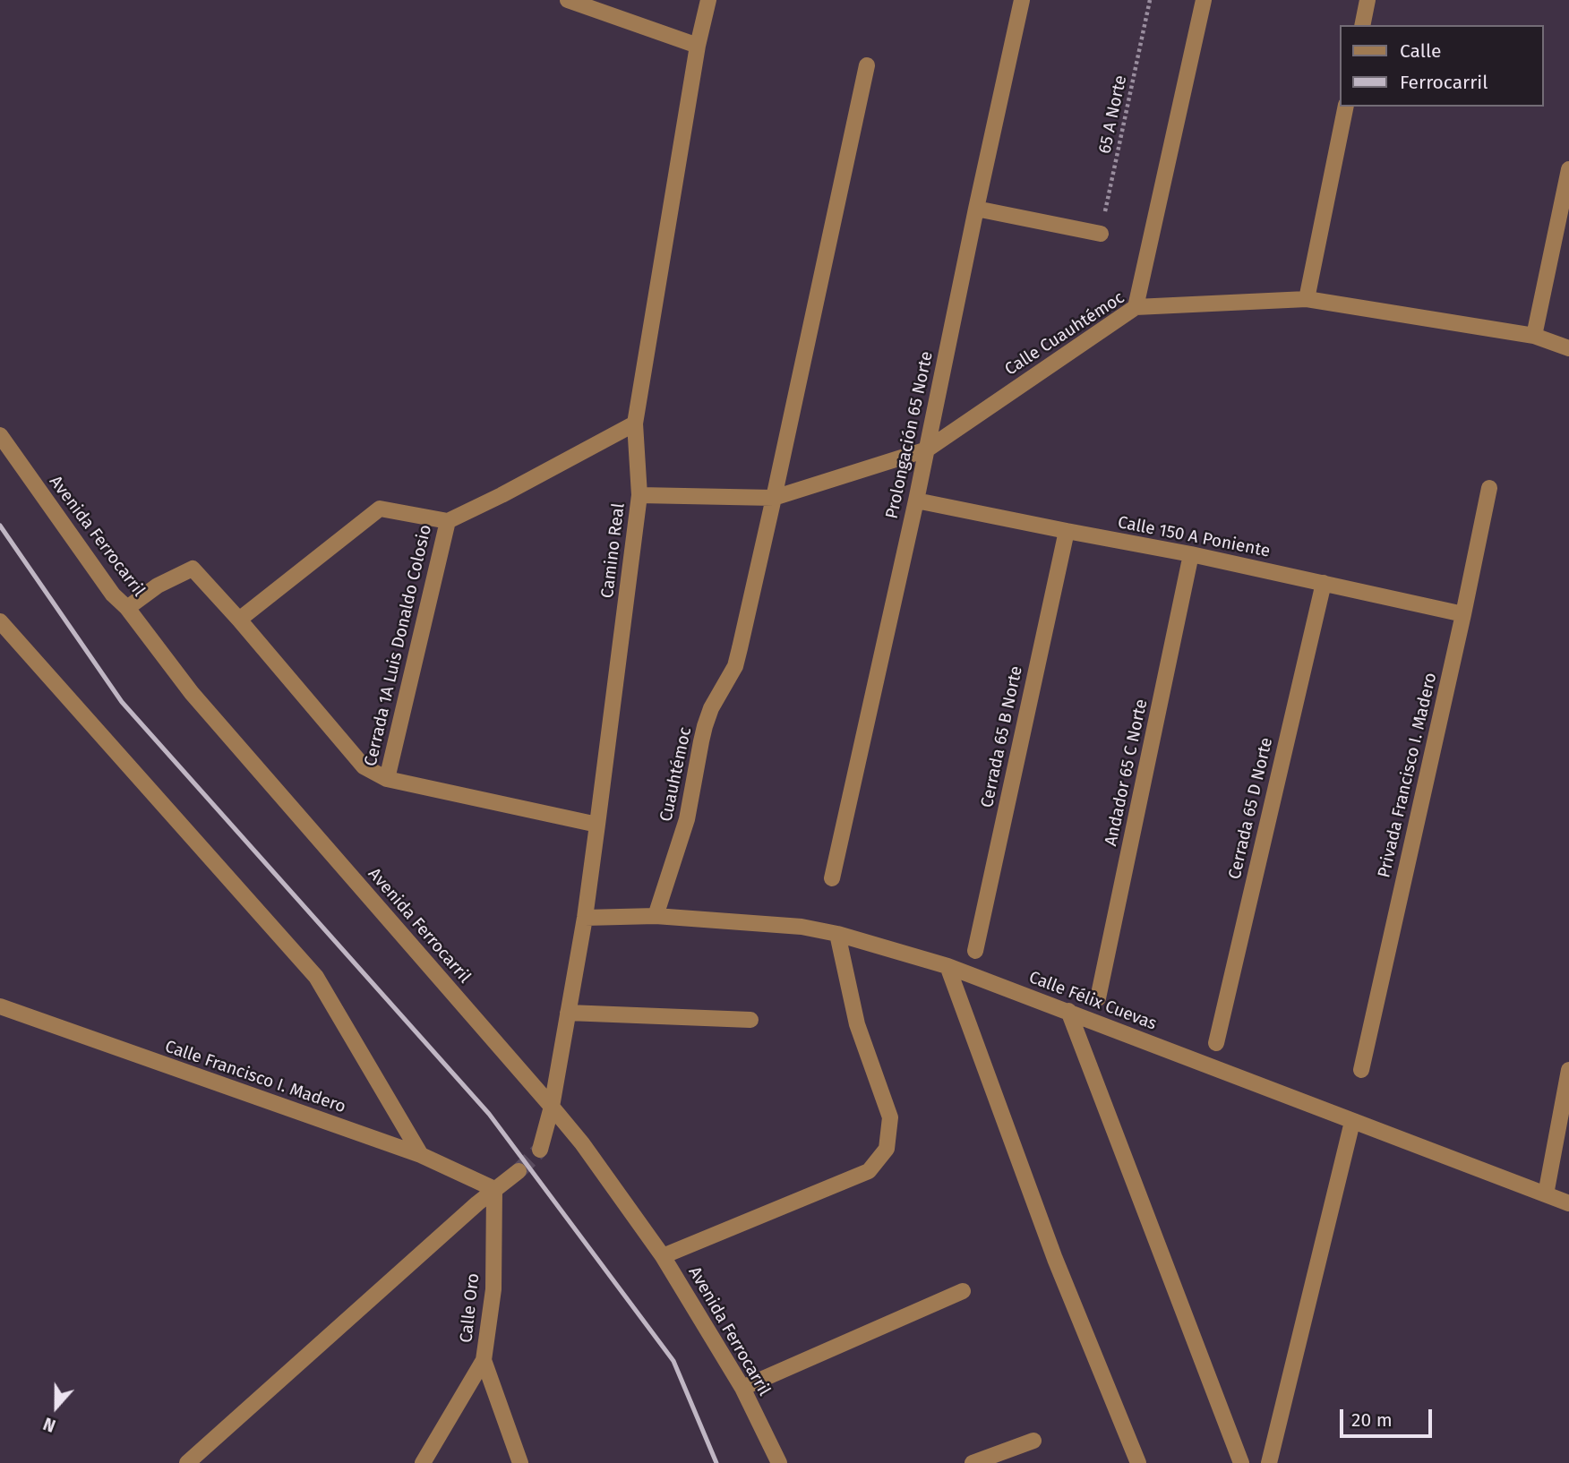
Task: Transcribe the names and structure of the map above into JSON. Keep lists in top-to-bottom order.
{
  "streets": {
    "street": [
      "Calle Cuauhtémoc",
      "Prolongación 65 Norte",
      "Avenida Ferrocarril",
      "Calle 150 A Poniente",
      "Camino Real",
      "Cerrada 1A Luis Donaldo Colosio",
      "Cerrada 65 B Norte",
      "Andador 65 C Norte",
      "Cuauhtémoc",
      "Privada Francisco I. Madero",
      "Cerrada 65 D Norte",
      "Calle Félix Cuevas",
      "Calle Francisco I. Madero",
      "Calle Oro"
    ],
    "path": ["65 A Norte"]
  },
  "crossings": [
    ["Calle Cuauhtémoc", "Prolongación 65 Norte"],
    ["Calle Cuauhtémoc", "Camino Real"],
    ["Calle Cuauhtémoc", "Cuauhtémoc"],
    ["Prolongación 65 Norte", "Calle 150 A Poniente"],
    ["Avenida Ferrocarril", "Camino Real"],
    ["Calle 150 A Poniente", "Cerrada 65 B Norte"],
    ["Calle 150 A Poniente", "Andador 65 C Norte"],
    ["Calle 150 A Poniente", "Privada Francisco I. Madero"],
    ["Calle 150 A Poniente", "Cerrada 65 D Norte"],
    ["Camino Real", "Calle Félix Cuevas"],
    ["Cuauhtémoc", "Calle Félix Cuevas"],
    ["Calle Francisco I. Madero", "Calle Oro"]
  ],
  "legend": ["Calle", "Ferrocarril"],
  "scale_bar": "20 m",
  "north": "bottom"
}
